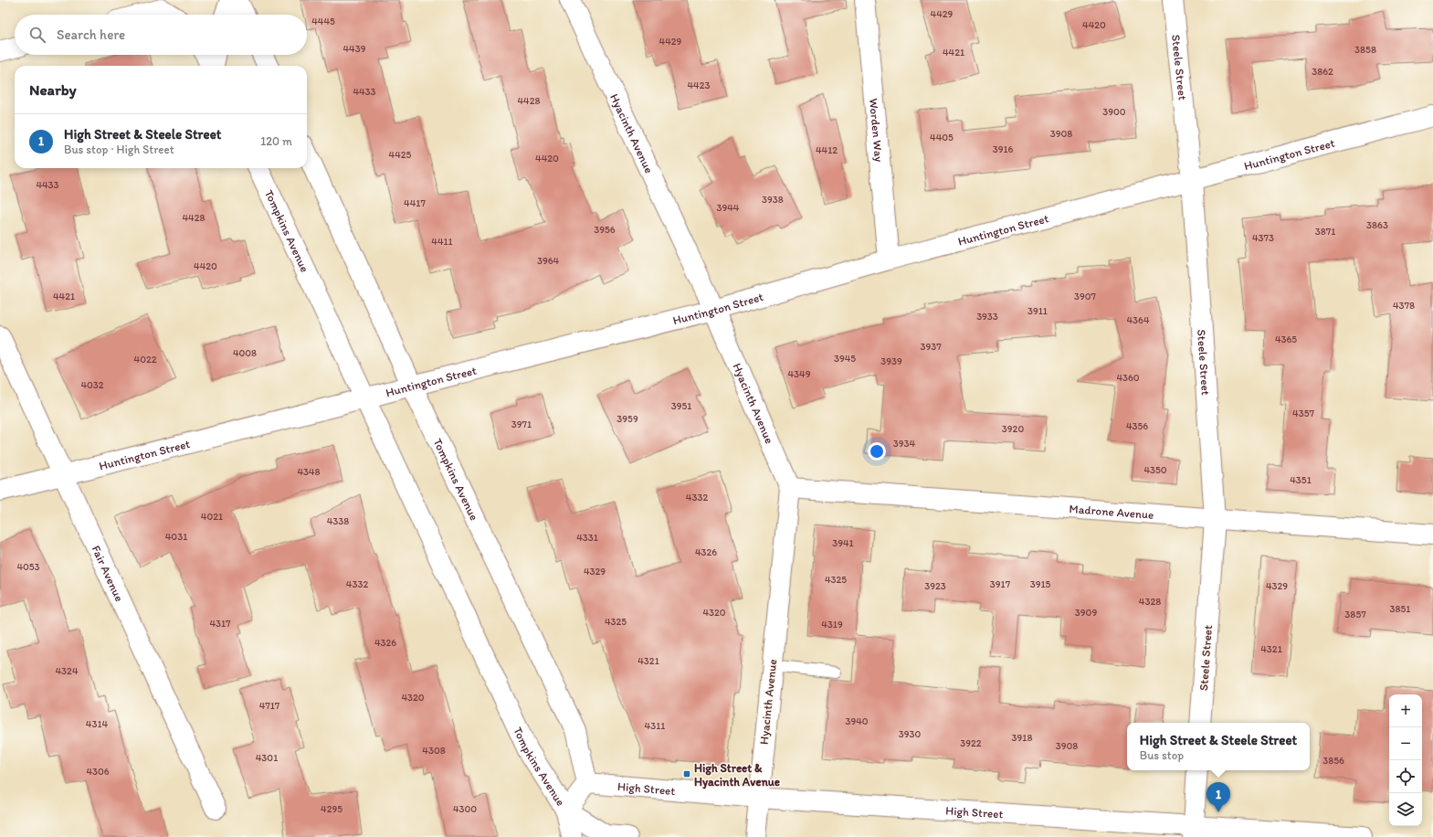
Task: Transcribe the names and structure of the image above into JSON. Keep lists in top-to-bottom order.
{
  "streets": {
    "street": [
      "Steele Street",
      "Worden Way",
      "Hyacinth Avenue",
      "Huntington Street",
      "Tompkins Avenue",
      "Madrone Avenue",
      "Fair Avenue",
      "High Street"
    ]
  },
  "crossings": [
    ["Steele Street", "Huntington Street"],
    ["Steele Street", "Madrone Avenue"],
    ["Worden Way", "Huntington Street"],
    ["Hyacinth Avenue", "Huntington Street"],
    ["Hyacinth Avenue", "Madrone Avenue"],
    ["Hyacinth Avenue", "High Street"],
    ["Huntington Street", "Tompkins Avenue"],
    ["Huntington Street", "Fair Avenue"],
    ["Tompkins Avenue", "High Street"]
  ],
  "places": {
    "transit": ["High Street & Hyacinth Avenue"]
  },
  "house_numbers": [
    "4429",
    "4445",
    "4420",
    "4429",
    "4439",
    "3858",
    "4421",
    "3862",
    "4423",
    "4433",
    "4428",
    "3900",
    "3908",
    "4405",
    "3916",
    "4412",
    "4425",
    "4420",
    "4433",
    "3938",
    "4417",
    "3944",
    "4428",
    "3863",
    "3956",
    "3871",
    "4373",
    "4411",
    "3964",
    "4420",
    "4421",
    "3907",
    "4378",
    "3911",
    "3933",
    "4364",
    "4365",
    "3937",
    "4008",
    "3945",
    "4022",
    "3939",
    "4349",
    "4360",
    "4032",
    "3951",
    "4357",
    "3959",
    "3971",
    "4356",
    "3920",
    "3934",
    "4350",
    "4348",
    "4351",
    "4332",
    "4021",
    "4338",
    "4031",
    "4331",
    "3941",
    "4326",
    "4053",
    "4329",
    "4325",
    "4332",
    "3917",
    "3915",
    "3923",
    "4329",
    "4328",
    "3851",
    "4320",
    "3909",
    "3857",
    "4325",
    "4317",
    "4319",
    "4326",
    "4321",
    "4321",
    "4324",
    "4320",
    "4717",
    "3940",
    "4314",
    "4311",
    "3930",
    "3918",
    "3922",
    "3908",
    "4308",
    "4301",
    "3856",
    "4306",
    "4295",
    "4300"
  ],
  "page": {
    "search": "Search here",
    "heading": "Nearby",
    "list": [
      {
        "mark": "1",
        "name": "High Street & Steele Street",
        "note": "Bus stop · High Street",
        "value": "120 m"
      }
    ],
    "map_buttons": ["+", "−"],
    "popup": ["High Street & Steele Street", "Bus stop"],
    "pins": "1"
  }
}
